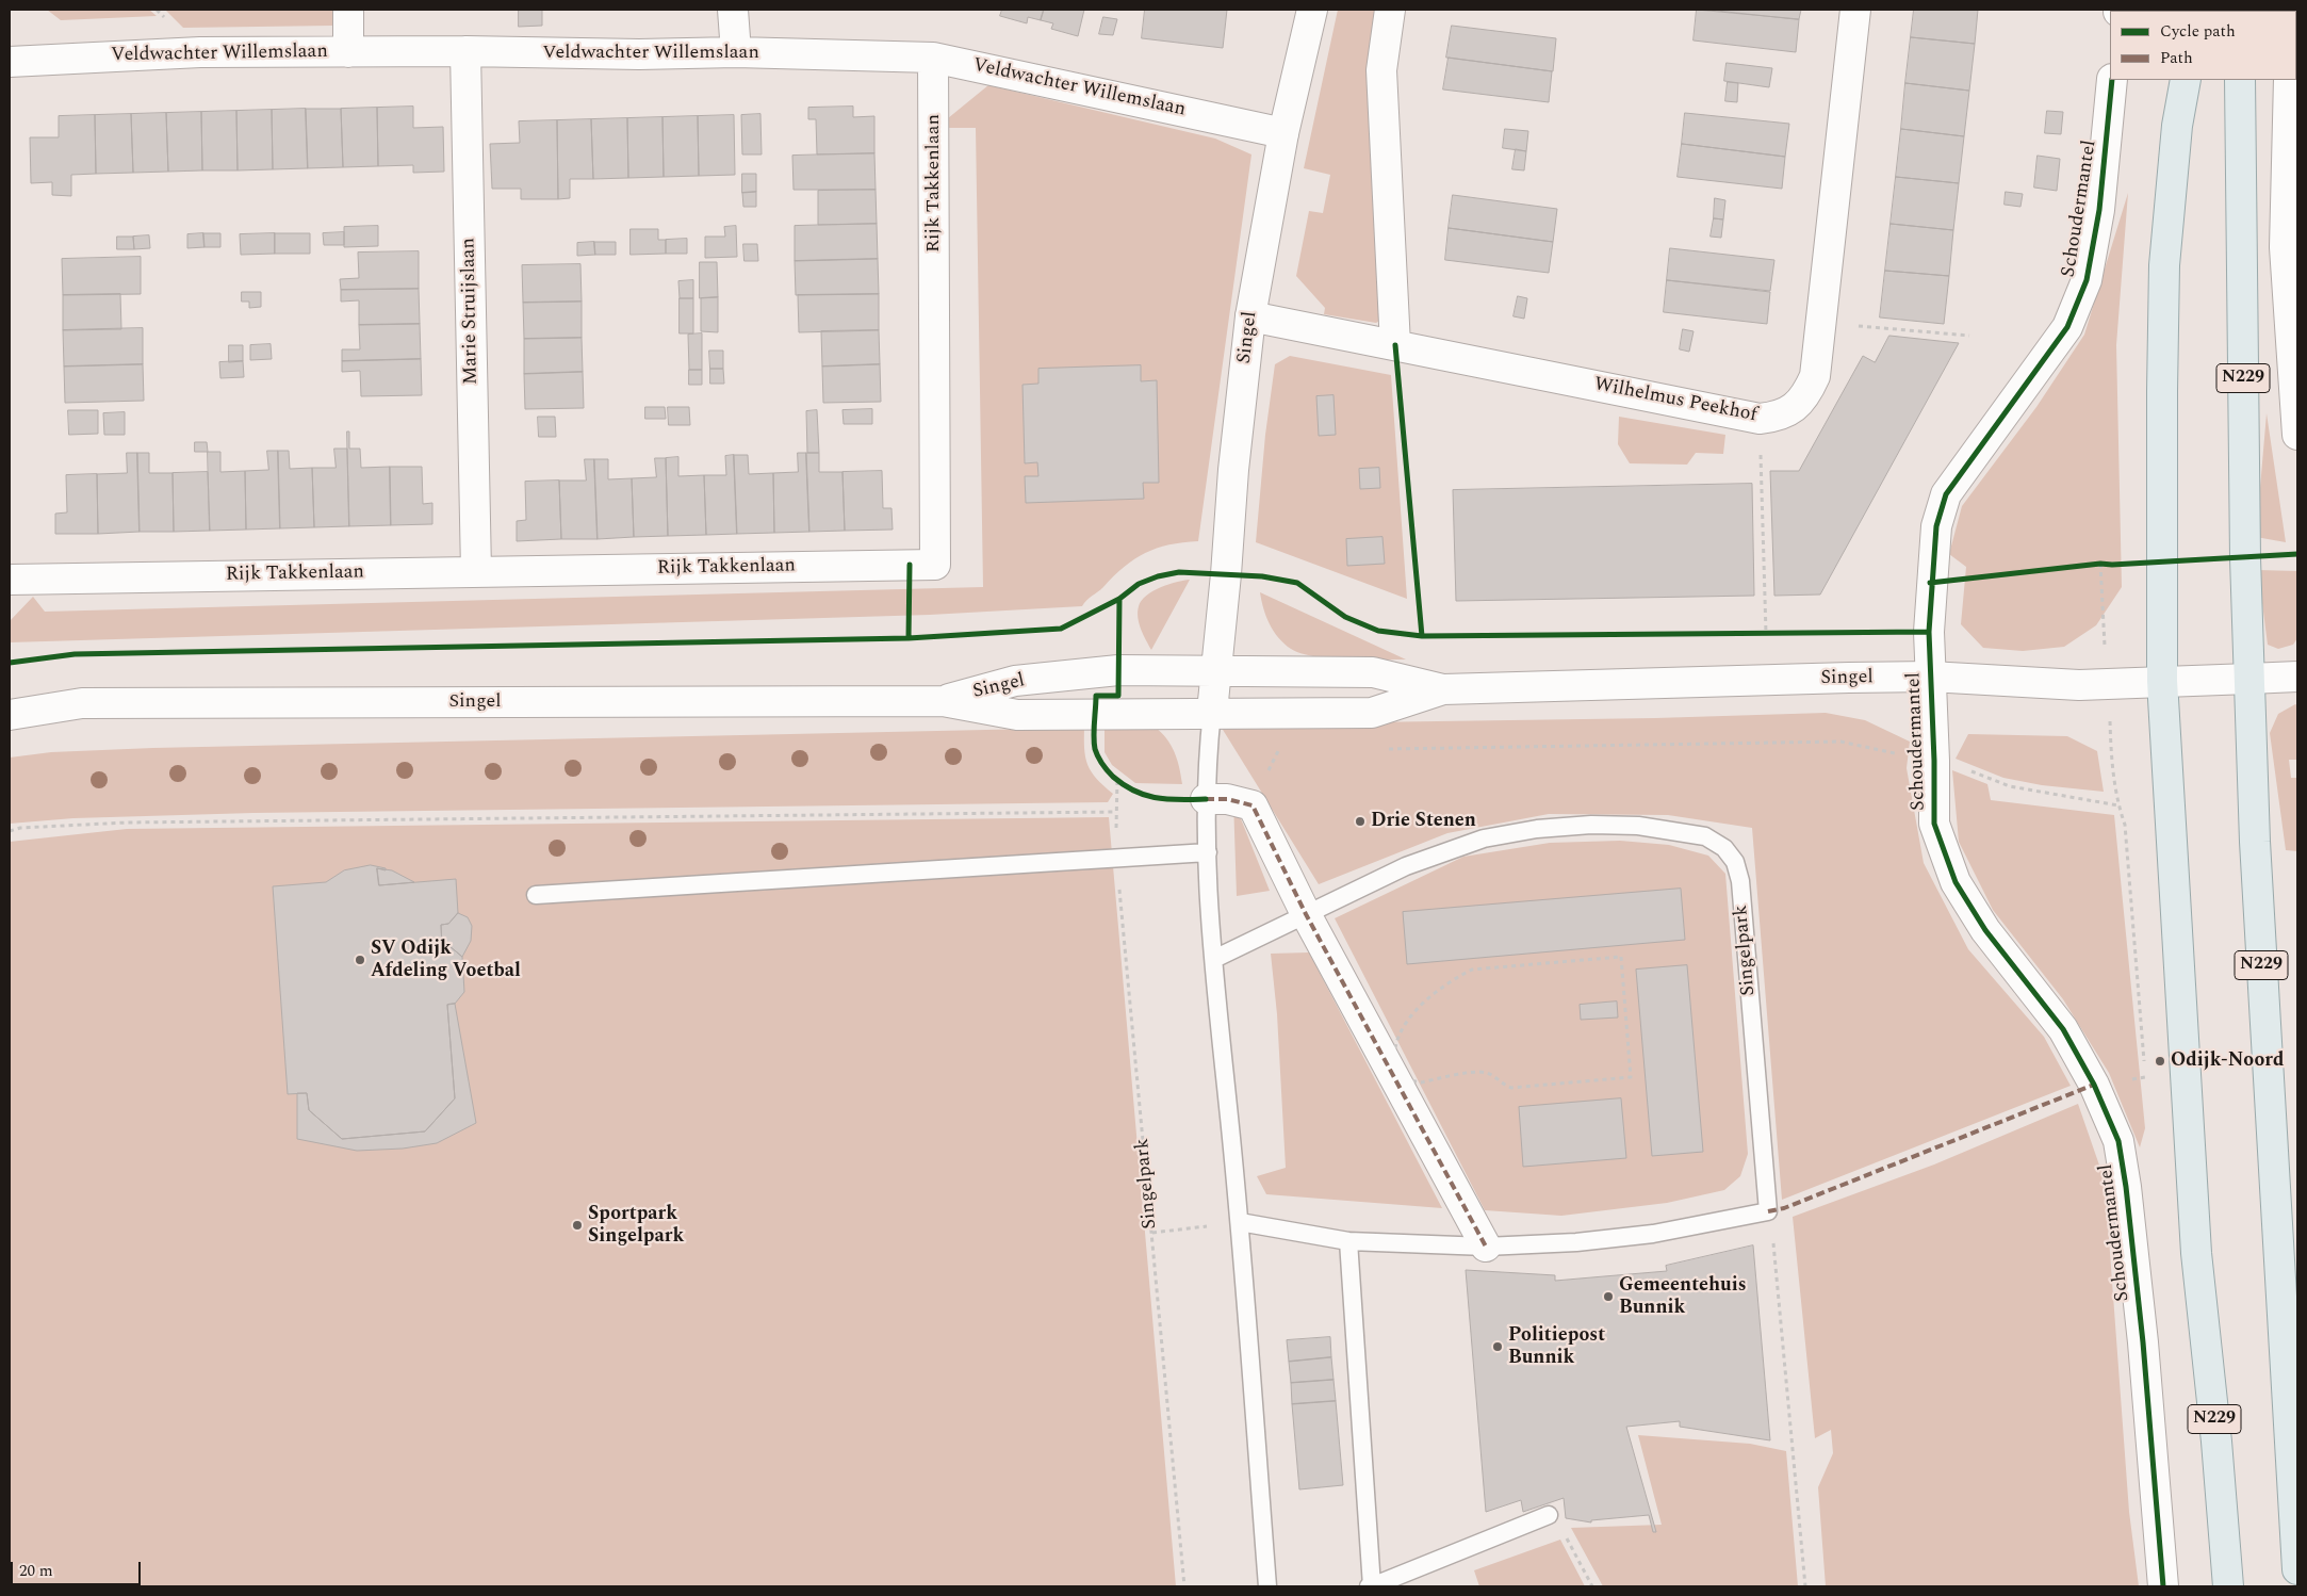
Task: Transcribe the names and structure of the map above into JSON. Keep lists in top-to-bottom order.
{
  "streets": {
    "main road": ["N229"],
    "street": [
      "Veldwachter Willemslaan",
      "Rijk Takkenlaan",
      "Schoudermantel",
      "Marie Struijslaan",
      "Singel",
      "Wilhelmus Peekhof"
    ],
    "lane": ["Singelpark"]
  },
  "crossings": [
    ["Veldwachter Willemslaan", "Rijk Takkenlaan"],
    ["Veldwachter Willemslaan", "Marie Struijslaan"],
    ["Veldwachter Willemslaan", "Singel"],
    ["Rijk Takkenlaan", "Marie Struijslaan"],
    ["Schoudermantel", "Singel"],
    ["Singel", "N229"],
    ["Singel", "Wilhelmus Peekhof"]
  ],
  "places": [
    "Drie Stenen",
    "SV Odijk Afdeling Voetbal",
    "Odijk-Noord",
    "Sportpark Singelpark",
    "Gemeentehuis Bunnik",
    "Politiepost Bunnik"
  ],
  "legend": ["Cycle path", "Path"],
  "scale_bar": "20 m"
}
